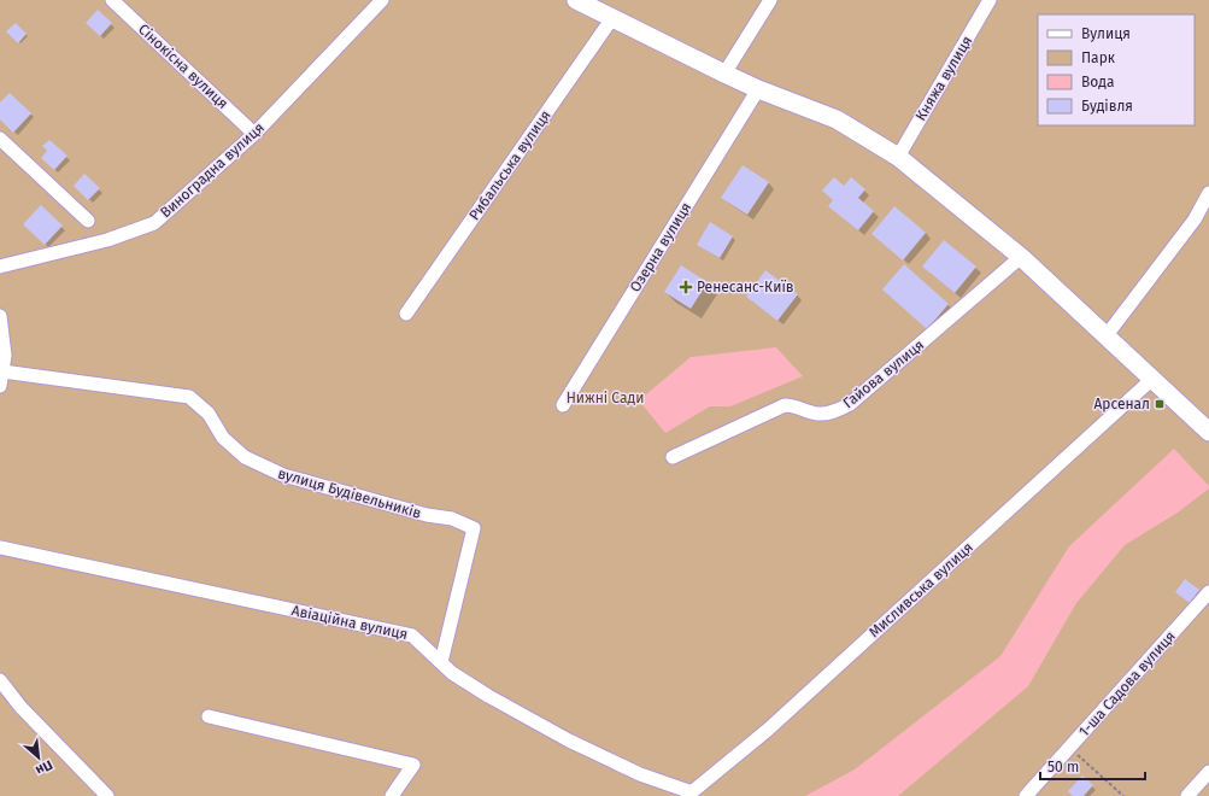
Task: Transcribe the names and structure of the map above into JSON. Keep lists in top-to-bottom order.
{
  "streets": {
    "street": [
      "Сінокісна вулиця",
      "Княжа вулиця",
      "Рибальська вулиця",
      "Виноградна вулиця",
      "Озерна вулиця",
      "Гайова вулиця",
      "вулиця Будівельників",
      "Мисливська вулиця",
      "Авіаційна вулиця",
      "1-ша Садова вулиця"
    ]
  },
  "crossings": [
    ["Сінокісна вулиця", "Виноградна вулиця"],
    ["вулиця Будівельників", "Авіаційна вулиця"],
    ["Мисливська вулиця", "Авіаційна вулиця"]
  ],
  "parks": ["Нижні Сади"],
  "places": {
    "health": ["Ренесанс-Київ"],
    "transit": ["Арсенал"]
  },
  "legend": [
    "Вулиця",
    "Парк",
    "Вода",
    "Будівля"
  ],
  "scale_bar": "50 m",
  "north": "bottom right"
}
